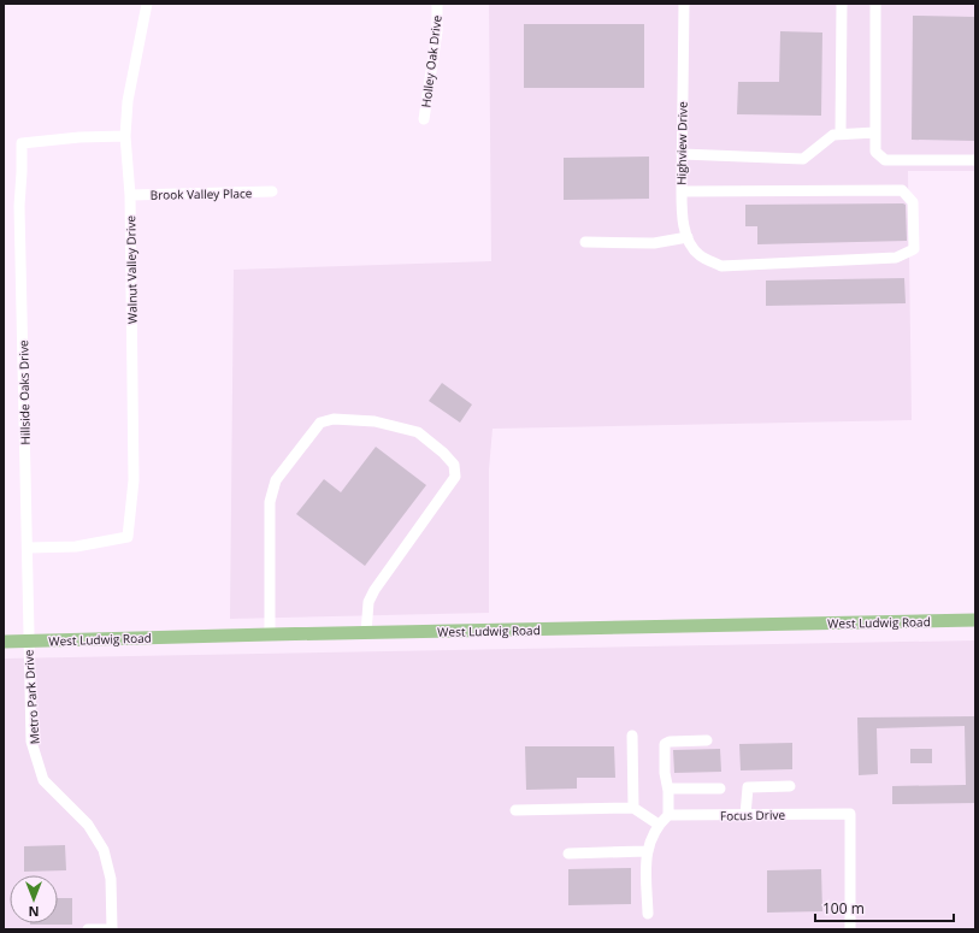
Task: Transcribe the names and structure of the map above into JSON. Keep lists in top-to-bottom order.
{
  "streets": {
    "main road": ["West Ludwig Road"],
    "street": [
      "Holley Oak Drive",
      "Highview Drive",
      "Brook Valley Place",
      "Walnut Valley Drive",
      "Hillside Oaks Drive",
      "Metro Park Drive",
      "Focus Drive"
    ]
  },
  "crossings": [
    ["Brook Valley Place", "Walnut Valley Drive"],
    ["Walnut Valley Drive", "Hillside Oaks Drive"],
    ["Hillside Oaks Drive", "West Ludwig Road"],
    ["Hillside Oaks Drive", "Metro Park Drive"],
    ["West Ludwig Road", "Metro Park Drive"]
  ],
  "scale_bar": "100 m",
  "north": "bottom"
}
